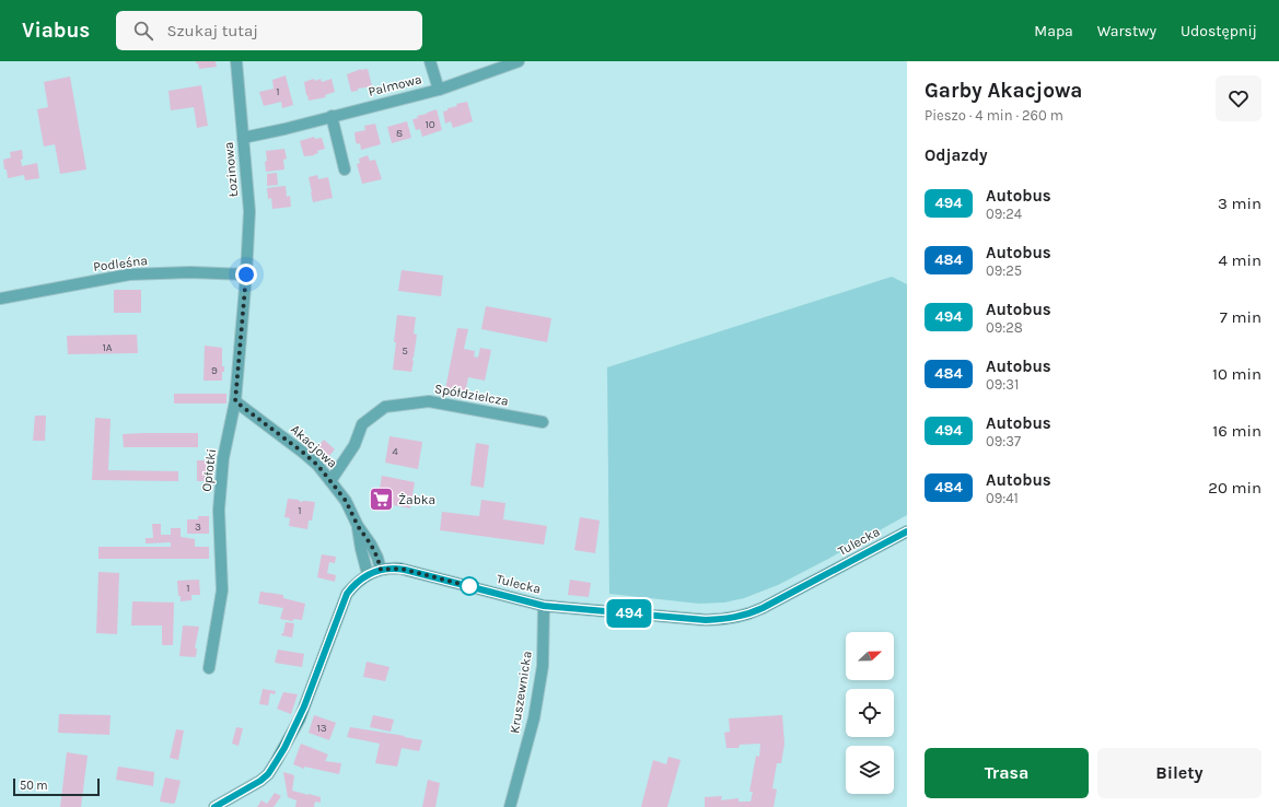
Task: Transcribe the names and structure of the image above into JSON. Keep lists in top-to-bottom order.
{
  "streets": {
    "street": [
      "Palmowa",
      "Łozinowa",
      "Podleśna",
      "Spółdzielcza",
      "Akacjowa",
      "Opłotki",
      "Tulecka",
      "Kruszewnicka"
    ]
  },
  "crossings": [
    ["Palmowa", "Łozinowa"],
    ["Łozinowa", "Podleśna"],
    ["Łozinowa", "Opłotki"],
    ["Podleśna", "Opłotki"],
    ["Spółdzielcza", "Akacjowa"],
    ["Akacjowa", "Opłotki"],
    ["Akacjowa", "Tulecka"],
    ["Tulecka", "Kruszewnicka"]
  ],
  "places": {
    "supermarket": ["Żabka"]
  },
  "lines": ["bus line 494"],
  "house_numbers": [
    "1",
    "10",
    "8",
    "1A",
    "5",
    "9",
    "4",
    "1",
    "3",
    "1",
    "13"
  ],
  "scale_bar": "50 m",
  "north": "right",
  "page": {
    "header": "Viabus",
    "search": "Szukaj tutaj",
    "nav": ["Mapa", "Warstwy", "Udostępnij"],
    "on_map": "494",
    "heading": [
      ["Garby Akacjowa", "Pieszo · 4 min · 260 m"],
      "Odjazdy"
    ],
    "list": [
      {
        "mark": "494",
        "name": "Autobus",
        "note": "09:24",
        "value": "3 min"
      },
      {
        "mark": "484",
        "name": "Autobus",
        "note": "09:25",
        "value": "4 min"
      },
      {
        "mark": "494",
        "name": "Autobus",
        "note": "09:28",
        "value": "7 min"
      },
      {
        "mark": "484",
        "name": "Autobus",
        "note": "09:31",
        "value": "10 min"
      },
      {
        "mark": "494",
        "name": "Autobus",
        "note": "09:37",
        "value": "16 min"
      },
      {
        "mark": "484",
        "name": "Autobus",
        "note": "09:41",
        "value": "20 min"
      }
    ],
    "buttons": ["Trasa", "Bilety"],
    "scale": "50 m"
  }
}
